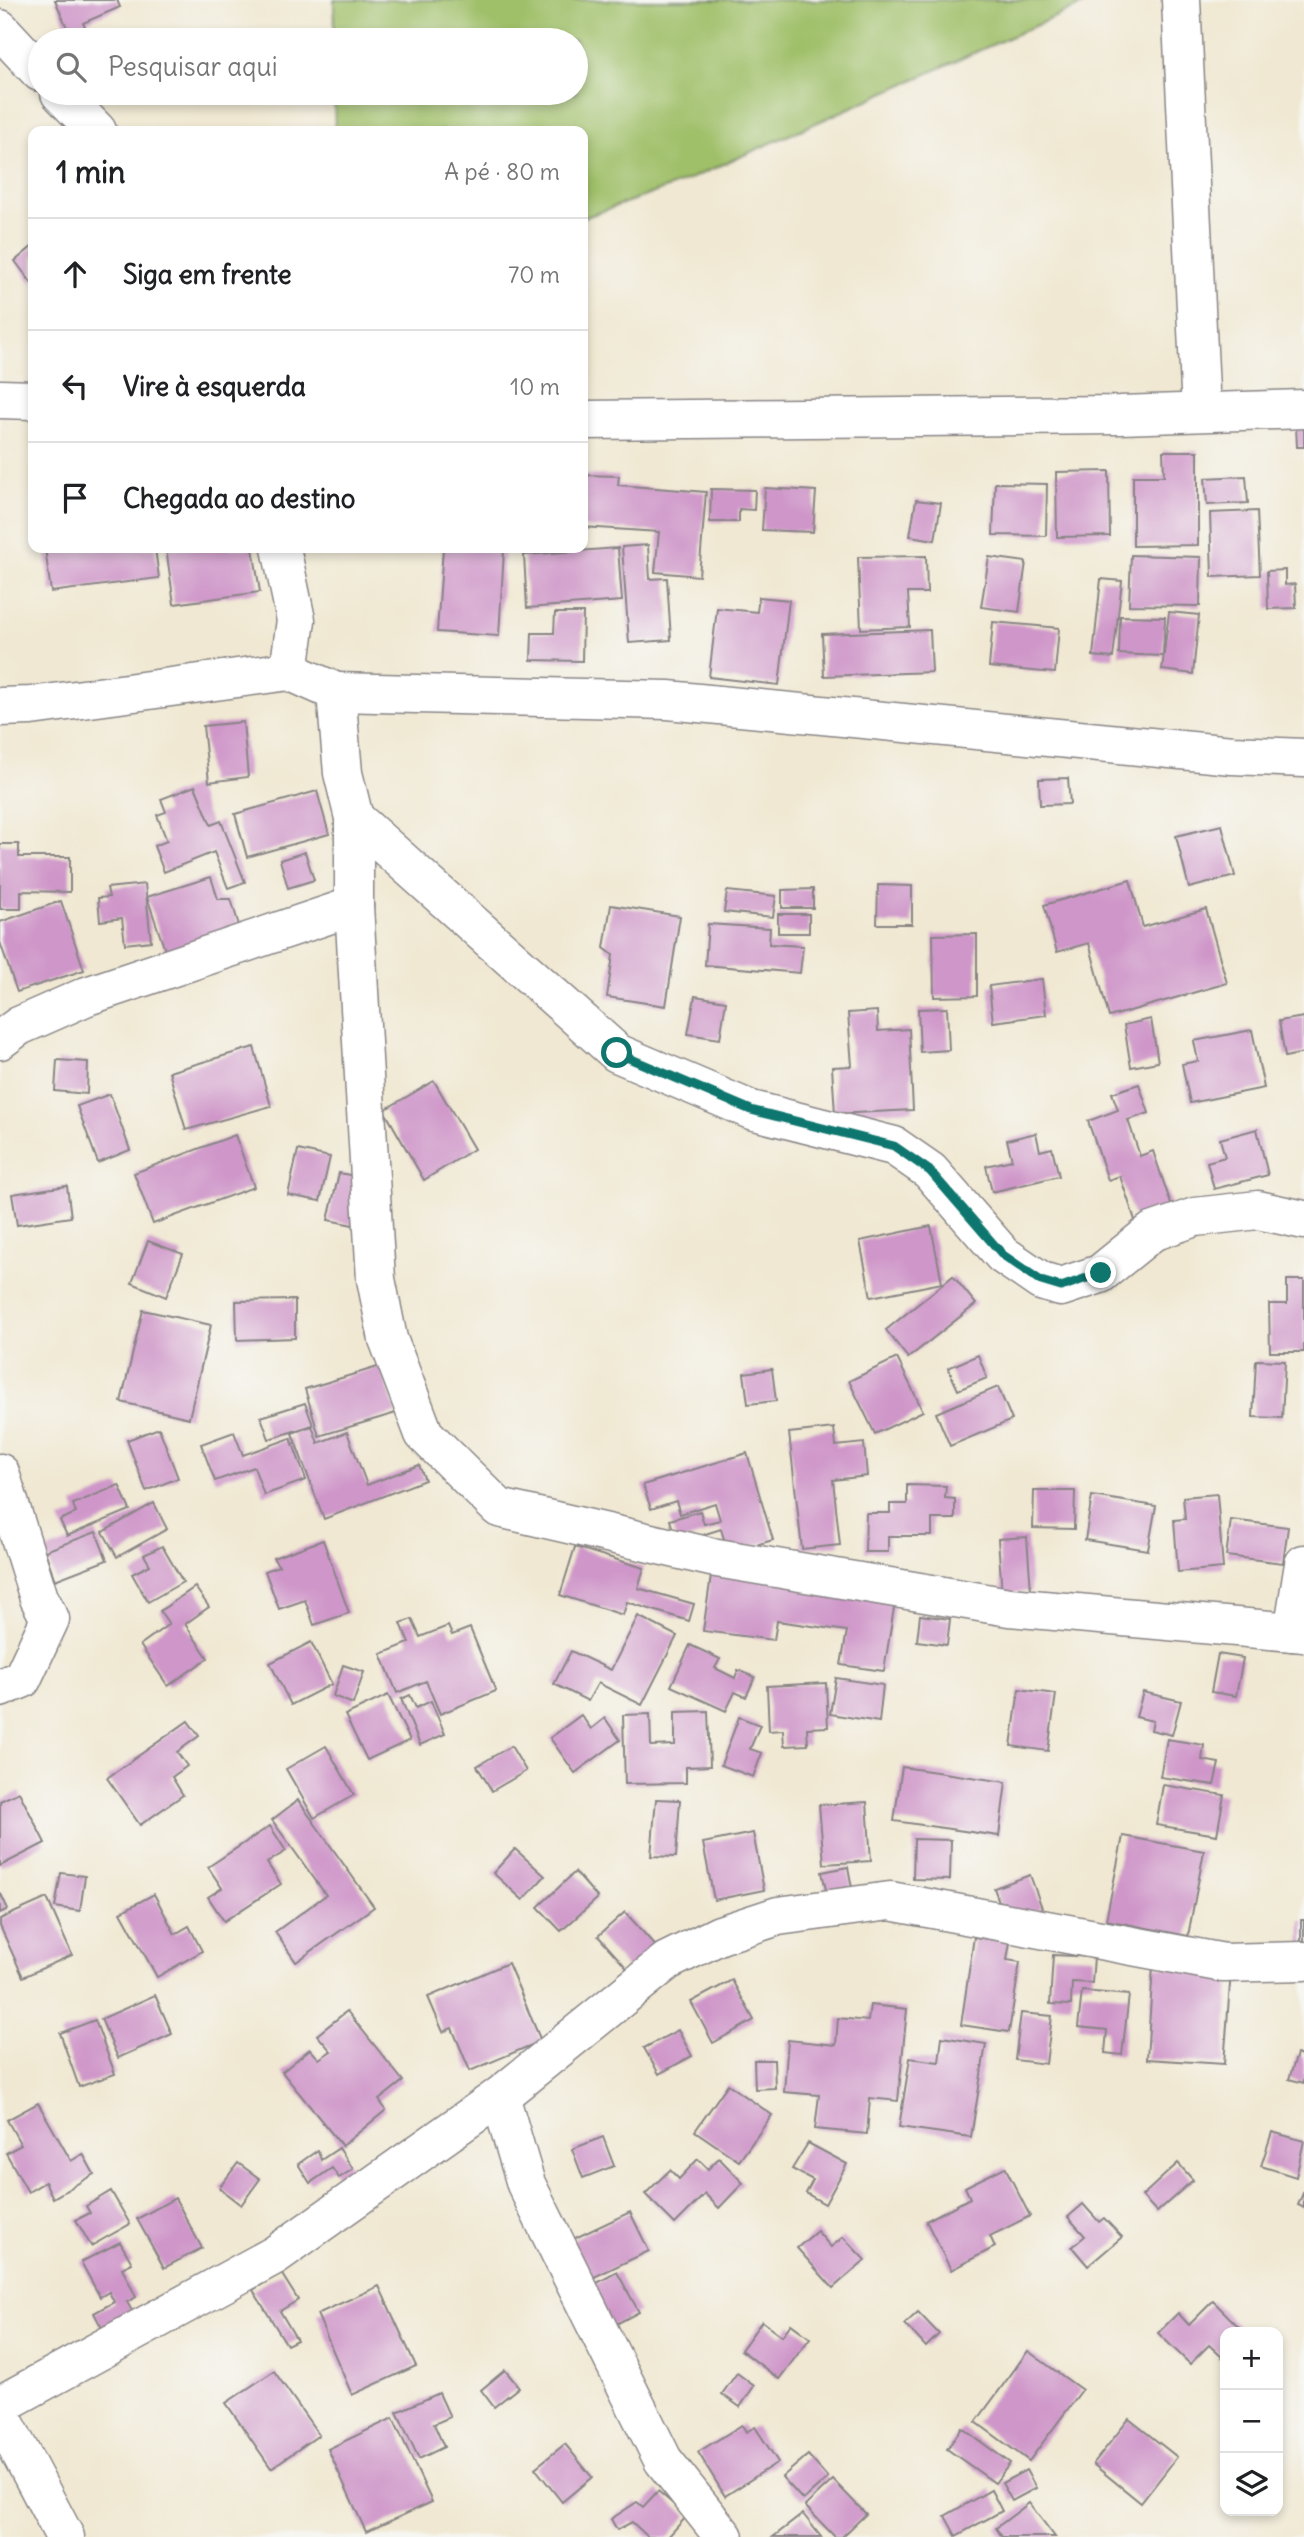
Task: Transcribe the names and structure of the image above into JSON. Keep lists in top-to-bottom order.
{
  "page": {
    "search": "Pesquisar aqui",
    "heading": ["1 min", "A pé · 80 m"],
    "list": [
      ["Siga em frente", "70 m"],
      ["Vire à esquerda", "10 m"],
      "Chegada ao destino"
    ],
    "map_buttons": ["+", "−"]
  }
}
